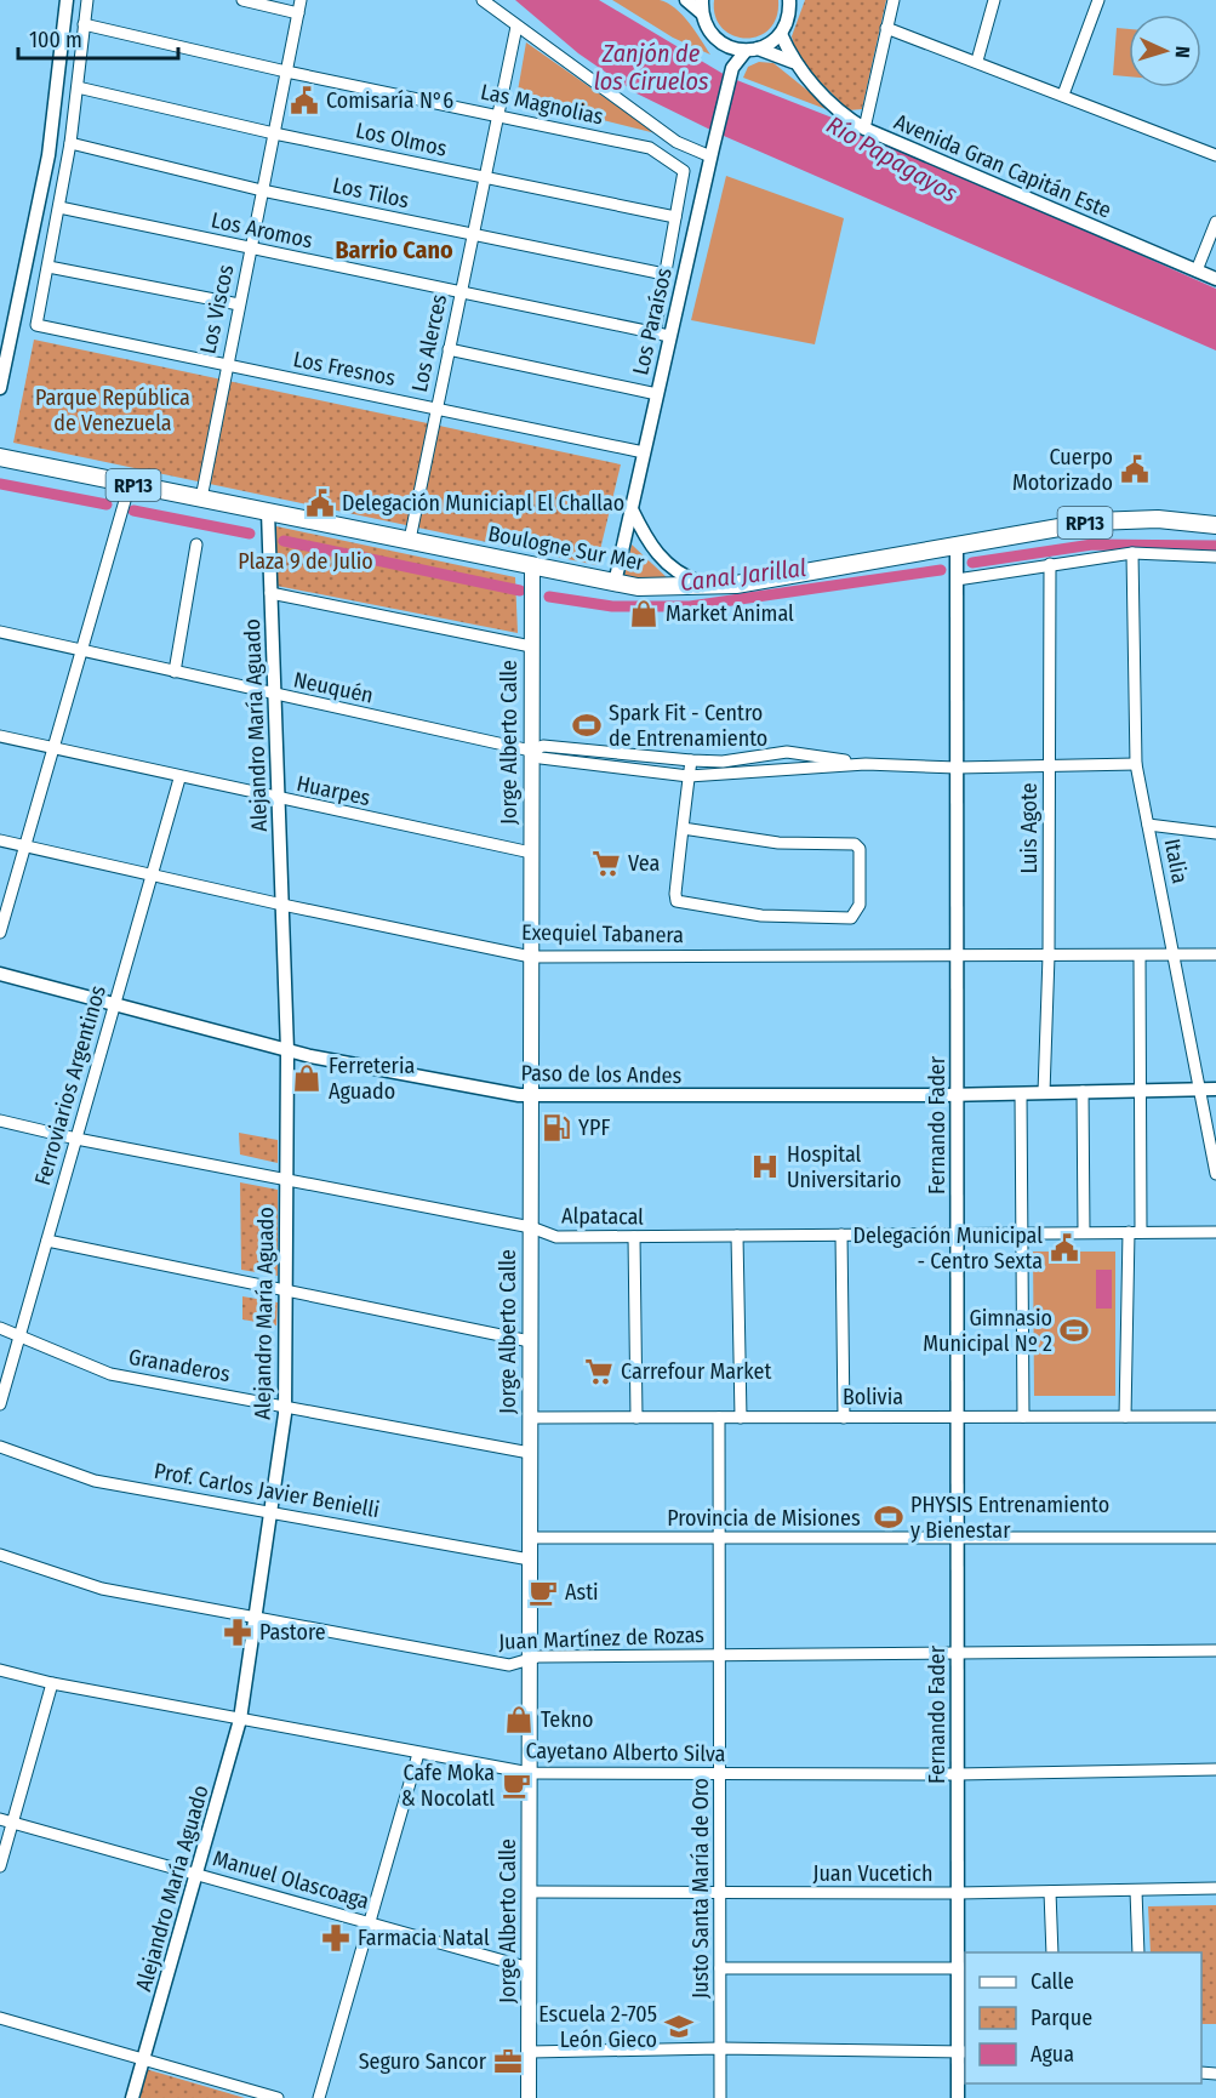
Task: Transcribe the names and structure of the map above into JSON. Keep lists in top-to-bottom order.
{
  "streets": {
    "main road": ["RP13", "Boulogne Sur Mer", "Jorge Alberto Calle"],
    "street": [
      "Las Magnolias",
      "Los Olmos",
      "Avenida Gran Capitán Este",
      "Los Tilos",
      "Los Aromos",
      "Los Viscos",
      "Los Paraísos",
      "Los Alerces",
      "Los Fresnos",
      "Neuquén",
      "Alejandro María Aguado",
      "Huarpes",
      "Luis Agote",
      "Italia",
      "Exequiel Tabanera",
      "Paso de los Andes",
      "Ferroviarios Argentinos",
      "Fernando Fader",
      "Alpatacal",
      "Granaderos",
      "Bolivia",
      "Prof. Carlos Javier Benielli",
      "Provincia de Misiones",
      "Juan Martínez de Rozas",
      "Cayetano Alberto Silva",
      "Juan Vucetich",
      "Manuel Olascoaga",
      "Justo Santa María de Oro"
    ]
  },
  "crossings": [
    ["Las Magnolias", "Los Olmos"],
    ["Las Magnolias", "Los Viscos"],
    ["Las Magnolias", "Los Alerces"],
    ["Los Olmos", "Los Viscos"],
    ["Los Olmos", "Los Alerces"],
    ["Avenida Gran Capitán Este", "Los Paraísos"],
    ["Los Tilos", "Los Viscos"],
    ["Los Tilos", "Los Alerces"],
    ["Los Aromos", "Los Viscos"],
    ["Los Aromos", "Los Paraísos"],
    ["Los Aromos", "Los Alerces"],
    ["Los Viscos", "Los Fresnos"],
    ["Los Viscos", "Boulogne Sur Mer"],
    ["Los Paraísos", "Los Fresnos"],
    ["Los Paraísos", "Boulogne Sur Mer"],
    ["Los Alerces", "Los Fresnos"],
    ["Los Alerces", "Boulogne Sur Mer"],
    ["Boulogne Sur Mer", "Alejandro María Aguado"],
    ["Boulogne Sur Mer", "Jorge Alberto Calle"],
    ["Boulogne Sur Mer", "Fernando Fader"],
    ["Neuquén", "Alejandro María Aguado"],
    ["Neuquén", "Jorge Alberto Calle"],
    ["Alejandro María Aguado", "Huarpes"],
    ["Alejandro María Aguado", "Exequiel Tabanera"],
    ["Alejandro María Aguado", "Paso de los Andes"],
    ["Alejandro María Aguado", "Alpatacal"],
    ["Alejandro María Aguado", "Granaderos"],
    ["Alejandro María Aguado", "Prof. Carlos Javier Benielli"],
    ["Alejandro María Aguado", "Juan Martínez de Rozas"],
    ["Alejandro María Aguado", "Cayetano Alberto Silva"],
    ["Alejandro María Aguado", "Manuel Olascoaga"],
    ["Jorge Alberto Calle", "Huarpes"],
    ["Jorge Alberto Calle", "Exequiel Tabanera"],
    ["Jorge Alberto Calle", "Paso de los Andes"],
    ["Jorge Alberto Calle", "Alpatacal"],
    ["Jorge Alberto Calle", "Granaderos"],
    ["Jorge Alberto Calle", "Bolivia"],
    ["Jorge Alberto Calle", "Prof. Carlos Javier Benielli"],
    ["Jorge Alberto Calle", "Provincia de Misiones"],
    ["Jorge Alberto Calle", "Juan Martínez de Rozas"],
    ["Jorge Alberto Calle", "Cayetano Alberto Silva"],
    ["Jorge Alberto Calle", "Juan Vucetich"],
    ["Jorge Alberto Calle", "Manuel Olascoaga"],
    ["Huarpes", "Ferroviarios Argentinos"],
    ["Luis Agote", "Exequiel Tabanera"],
    ["Luis Agote", "Paso de los Andes"],
    ["Italia", "Exequiel Tabanera"],
    ["Italia", "Paso de los Andes"],
    ["Exequiel Tabanera", "Ferroviarios Argentinos"],
    ["Exequiel Tabanera", "Fernando Fader"],
    ["Paso de los Andes", "Ferroviarios Argentinos"],
    ["Paso de los Andes", "Fernando Fader"],
    ["Ferroviarios Argentinos", "Alpatacal"],
    ["Ferroviarios Argentinos", "Granaderos"],
    ["Fernando Fader", "Alpatacal"],
    ["Fernando Fader", "Bolivia"],
    ["Fernando Fader", "Provincia de Misiones"],
    ["Fernando Fader", "Juan Martínez de Rozas"],
    ["Fernando Fader", "Cayetano Alberto Silva"],
    ["Fernando Fader", "Juan Vucetich"],
    ["Bolivia", "Justo Santa María de Oro"],
    ["Provincia de Misiones", "Justo Santa María de Oro"],
    ["Juan Martínez de Rozas", "Justo Santa María de Oro"],
    ["Cayetano Alberto Silva", "Justo Santa María de Oro"],
    ["Juan Vucetich", "Justo Santa María de Oro"]
  ],
  "districts": ["Barrio Cano"],
  "water": ["Zanjón de los Ciruelos", "Río Papagayos", "Canal Jarillal"],
  "parks": ["Parque República de Venezuela", "Plaza 9 de Julio"],
  "places": {
    "public building": [
      "Comisaría N°6",
      "Cuerpo Motorizado",
      "Delegación Municiapl El Challao",
      "Delegación Municipal - Centro Sexta"
    ],
    "shop": ["Market Animal", "Ferreteria Aguado", "Tekno"],
    "sports": ["Spark Fit - Centro de Entrenamiento", "Gimnasio Municipal Nº 2", "PHYSIS Entrenamiento y Bienestar"],
    "supermarket": ["Vea", "Carrefour Market"],
    "fuel station": ["YPF"],
    "hospital": ["Hospital Universitario"],
    "cafe": ["Asti", "Cafe Moka & Nocolatl"],
    "pharmacy": ["Pastore", "Farmacia Natal"],
    "school or university": ["Escuela 2-705 León Gieco"],
    "office": ["Seguro Sancor"]
  },
  "legend": ["Calle", "Parque", "Agua"],
  "scale_bar": "100 m",
  "north": "right"
}
